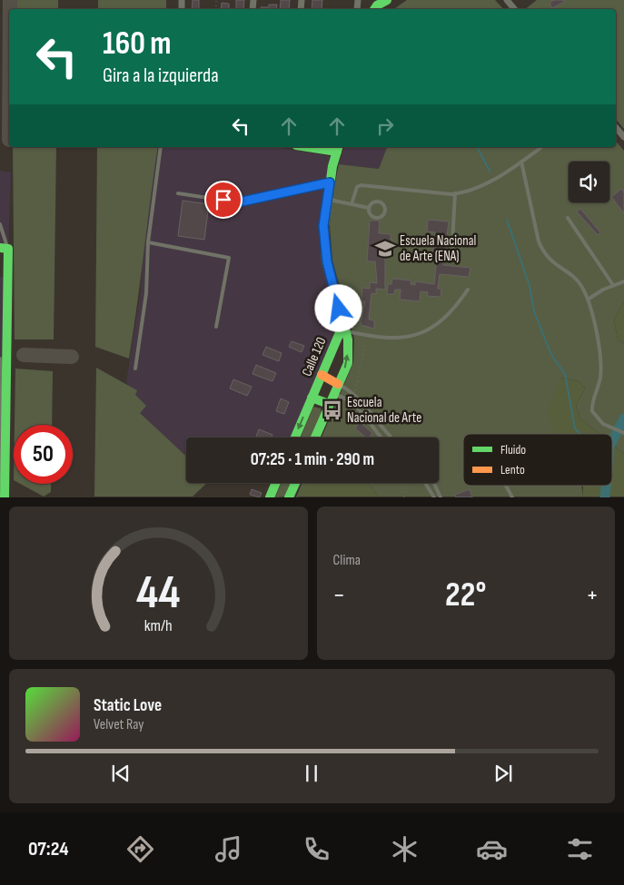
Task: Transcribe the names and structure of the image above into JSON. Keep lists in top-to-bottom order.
{
  "streets": {
    "main road": ["Calle 120"]
  },
  "places": {
    "school or university": ["Escuela Nacional de Arte (ENA)"],
    "bus stop": ["Escuela Nacional de Arte"]
  },
  "legend": ["Fluido", "Lento"],
  "page": {
    "turn": ["160 m", "Gira a la izquierda"],
    "limit": "50",
    "trip": "07:25 · 1 min · 290 m",
    "tile": "Clima",
    "heat": ["−", "22°", "+"],
    "song": ["Static Love", "Velvet Ray"],
    "tabs": "07:24",
    "gauge": ["44", "km/h"]
  }
}
